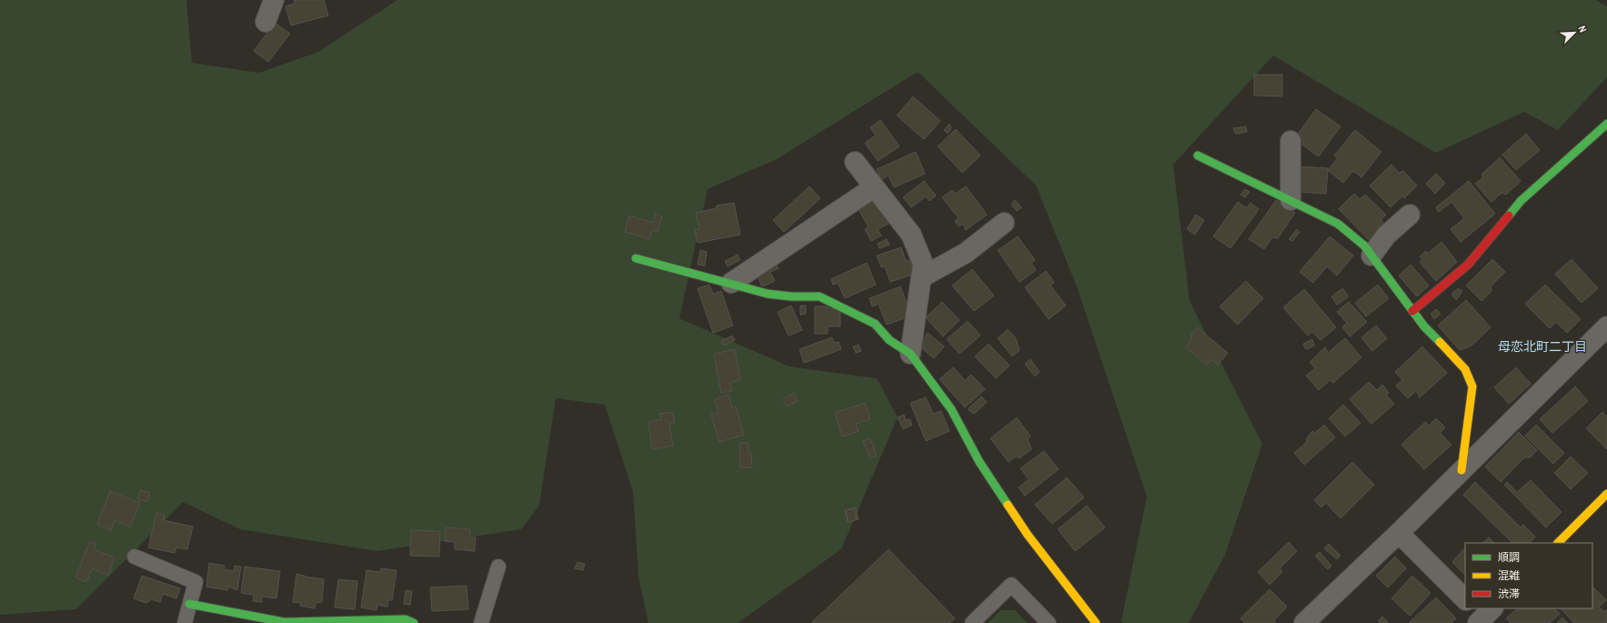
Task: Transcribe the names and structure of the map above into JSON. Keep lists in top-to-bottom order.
{
  "districts": ["母恋北町二丁目"],
  "legend": ["順調", "混雑", "渋滞"],
  "north": "top right"
}
